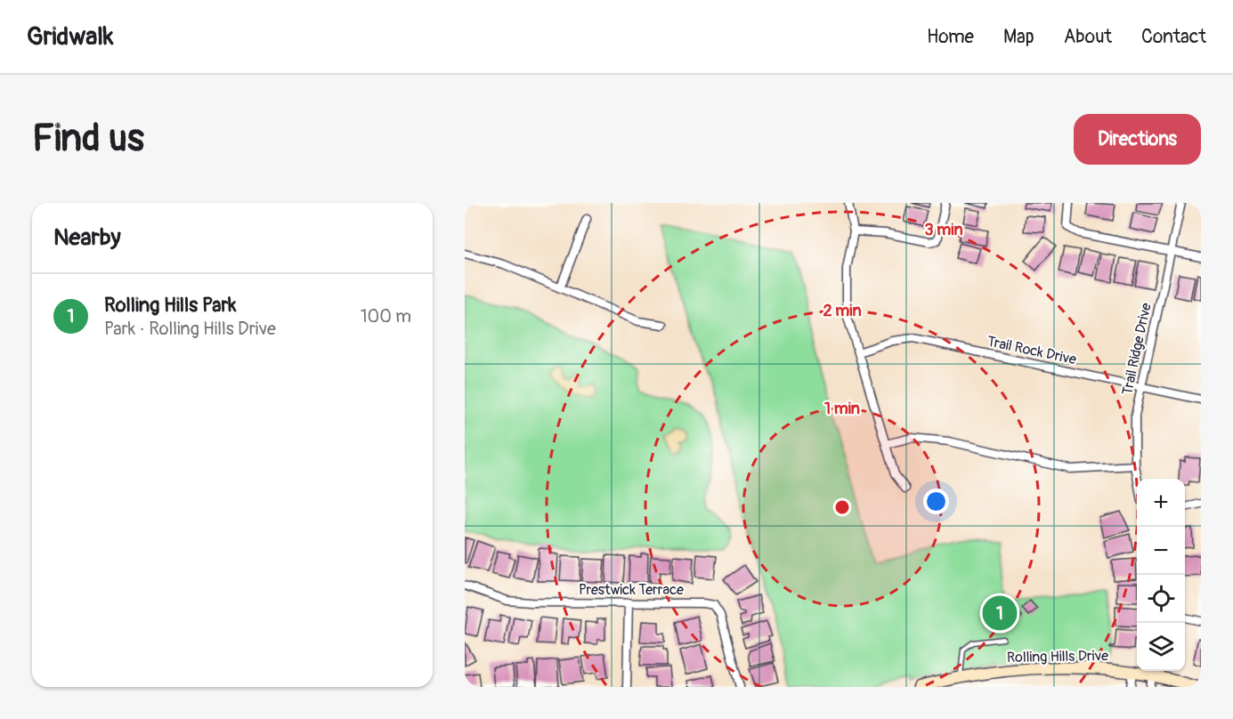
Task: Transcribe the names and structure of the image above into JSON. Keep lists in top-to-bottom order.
{
  "streets": {
    "street": [
      "Trail Ridge Drive",
      "Trail Rock Drive",
      "Prestwick Terrace",
      "Rolling Hills Drive"
    ]
  },
  "crossings": [
    ["Trail Ridge Drive", "Trail Rock Drive"]
  ],
  "page": {
    "header": "Gridwalk",
    "nav": [
      "Home",
      "Map",
      "About",
      "Contact"
    ],
    "buttons": "Directions",
    "title": "Find us",
    "heading": "Nearby",
    "list": [
      {
        "mark": "1",
        "name": "Rolling Hills Park",
        "note": "Park · Rolling Hills Drive",
        "value": "100 m"
      }
    ],
    "map_buttons": ["+", "−"],
    "pins": "1"
  },
  "rings": ["3 min", "2 min", "1 min"]
}
